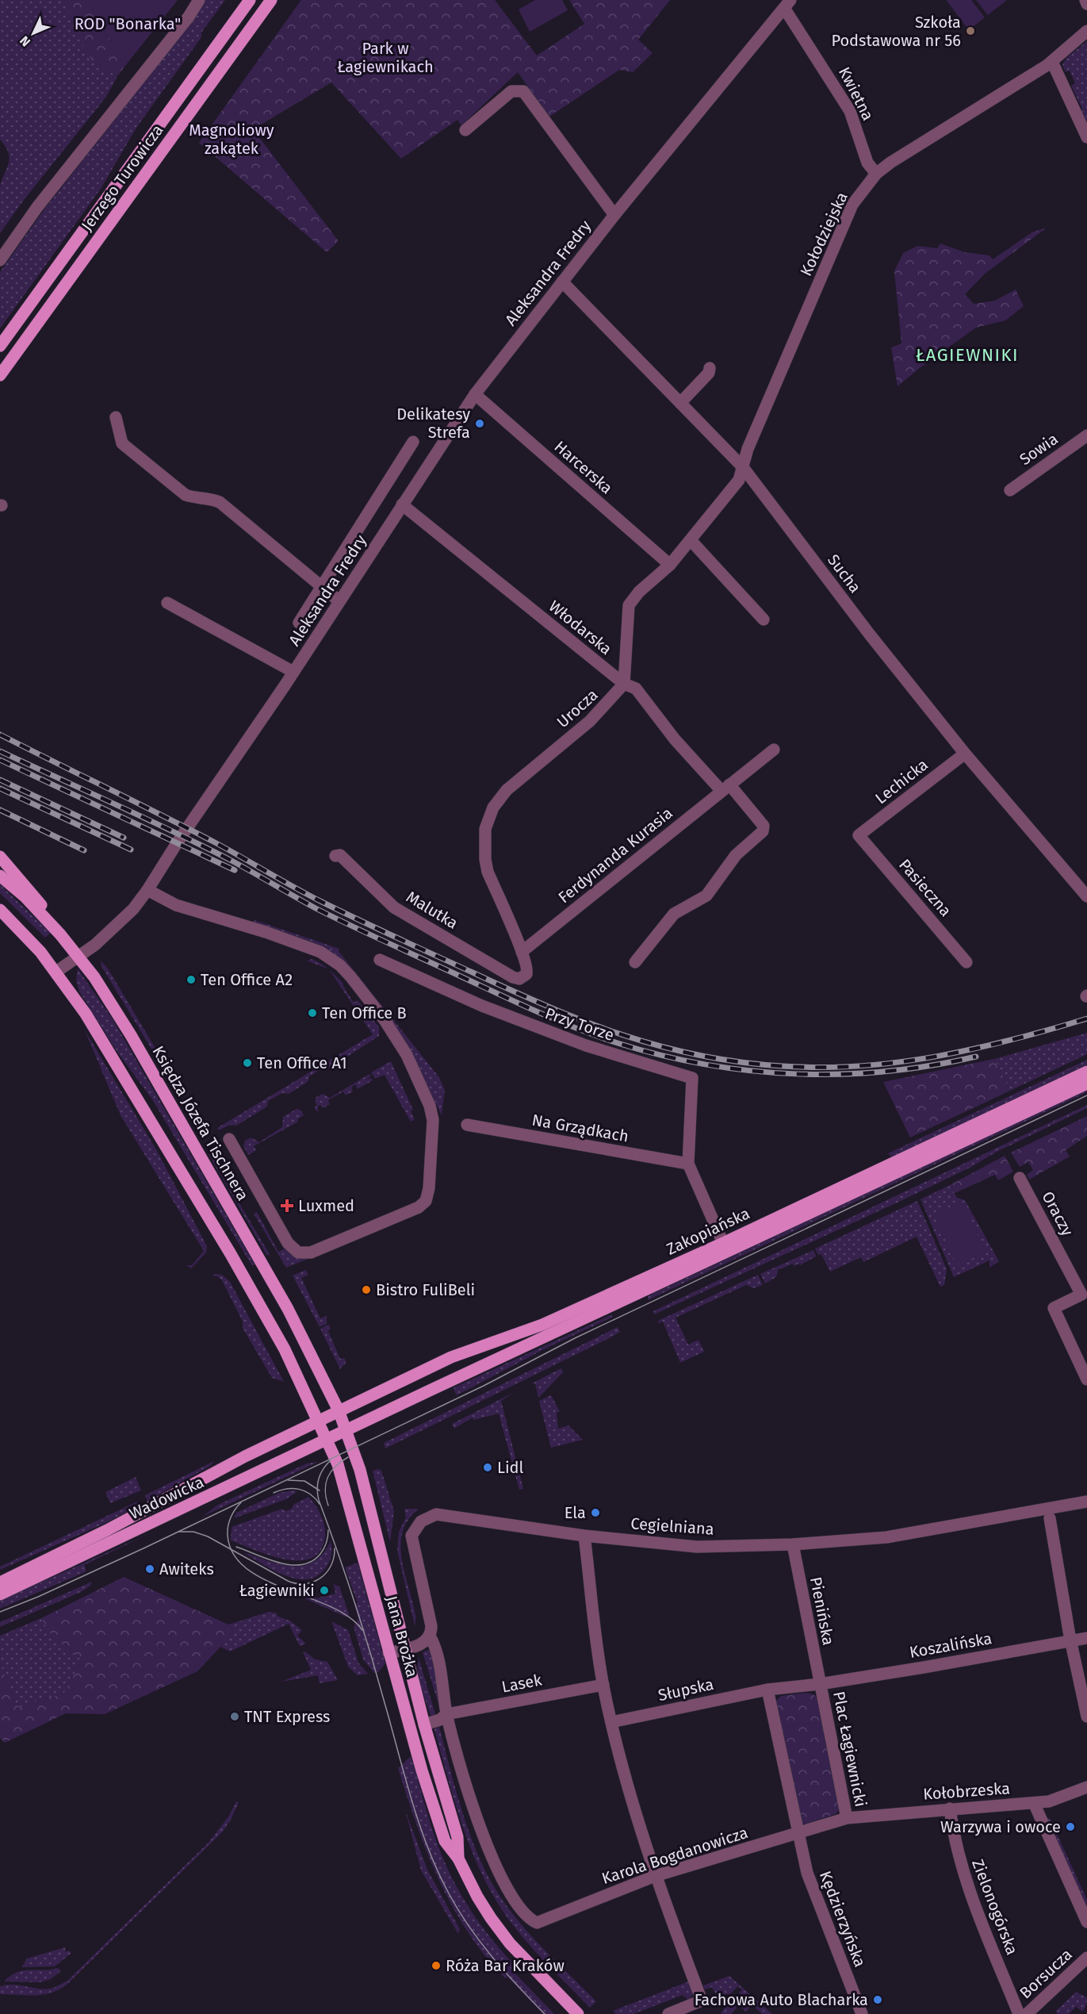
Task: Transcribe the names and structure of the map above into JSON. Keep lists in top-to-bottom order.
{
  "streets": {
    "main road": [
      "Jerzego Turowicza",
      "Księdza Józefa Tischnera",
      "Zakopiańska",
      "Wadowicka",
      "Jana Brożka"
    ],
    "street": [
      "Kwietna",
      "Kołodziejska",
      "Aleksandra Fredry",
      "Sowia",
      "Harcerska",
      "Sucha",
      "Włodarska",
      "Urocza",
      "Lechicka",
      "Ferdynanda Kurasia",
      "Pasieczna",
      "Malutka",
      "Przy Torze",
      "Na Grządkach",
      "Oraczy",
      "Cegielniana",
      "Pienińska",
      "Koszalińska",
      "Lasek",
      "Słupska",
      "Plac Łagiewnicki",
      "Kołobrzeska",
      "Karola Bogdanowicza",
      "Zielonogórska",
      "Kędzierzyńska",
      "Borsucza"
    ]
  },
  "crossings": [
    ["Kwietna", "Kołodziejska"],
    ["Kwietna", "Aleksandra Fredry"],
    ["Kołodziejska", "Sucha"],
    ["Aleksandra Fredry", "Harcerska"],
    ["Aleksandra Fredry", "Sucha"],
    ["Aleksandra Fredry", "Włodarska"],
    ["Aleksandra Fredry", "Księdza Józefa Tischnera"],
    ["Sucha", "Lechicka"],
    ["Włodarska", "Urocza"],
    ["Włodarska", "Ferdynanda Kurasia"],
    ["Urocza", "Ferdynanda Kurasia"],
    ["Urocza", "Malutka"],
    ["Lechicka", "Pasieczna"],
    ["Przy Torze", "Na Grządkach"],
    ["Księdza Józefa Tischnera", "Zakopiańska"],
    ["Księdza Józefa Tischnera", "Wadowicka"],
    ["Księdza Józefa Tischnera", "Jana Brożka"],
    ["Zakopiańska", "Wadowicka"],
    ["Zakopiańska", "Jana Brożka"],
    ["Wadowicka", "Jana Brożka"],
    ["Cegielniana", "Pienińska"],
    ["Cegielniana", "Jana Brożka"],
    ["Pienińska", "Koszalińska"],
    ["Pienińska", "Plac Łagiewnicki"],
    ["Jana Brożka", "Lasek"],
    ["Jana Brożka", "Karola Bogdanowicza"],
    ["Koszalińska", "Plac Łagiewnicki"],
    ["Słupska", "Plac Łagiewnicki"],
    ["Plac Łagiewnicki", "Kołobrzeska"],
    ["Plac Łagiewnicki", "Karola Bogdanowicza"],
    ["Plac Łagiewnicki", "Kędzierzyńska"],
    ["Kołobrzeska", "Zielonogórska"],
    ["Karola Bogdanowicza", "Kędzierzyńska"]
  ],
  "districts": ["ŁAGIEWNIKI"],
  "parks": ["ROD \"Bonarka\"", "Park w Łagiewnikach", "Magnoliowy zakątek"],
  "places": {
    "other": [
      "Szkoła Podstawowa nr 56",
      "Delikatesy Strefa",
      "Ten Office A2",
      "Ten Office B",
      "Ten Office A1",
      "Bistro FuliBeli",
      "Lidl",
      "Ela",
      "Awiteks",
      "Łagiewniki",
      "TNT Express",
      "Warzywa i owoce",
      "Róża Bar Kraków",
      "Fachowa Auto Blacharka"
    ],
    "health": ["Luxmed"]
  },
  "north": "bottom left"
}
